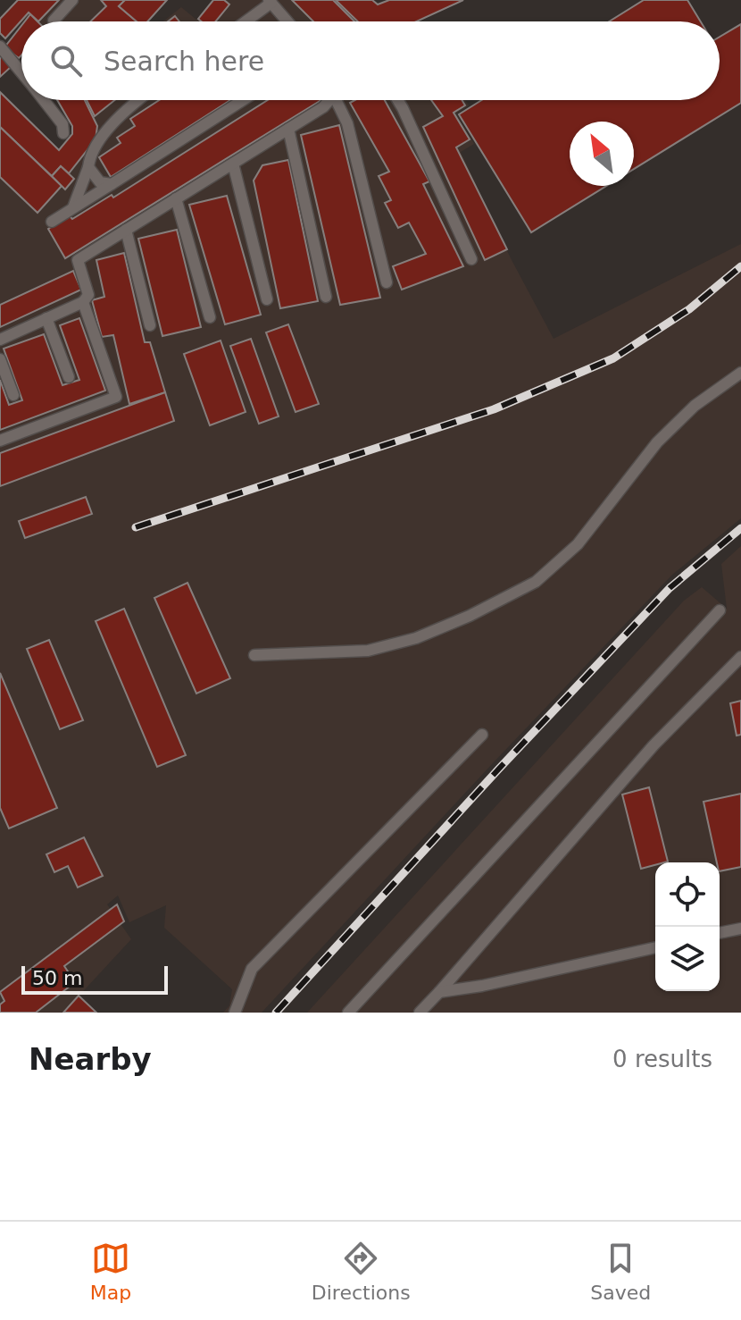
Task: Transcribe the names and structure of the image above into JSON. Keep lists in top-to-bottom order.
{
  "scale_bar": "50 m",
  "north": "top left",
  "page": {
    "search": "Search here",
    "scale": "50 m",
    "heading": ["Nearby", "0 results"],
    "nav": ["Map", "Directions", "Saved"]
  }
}
